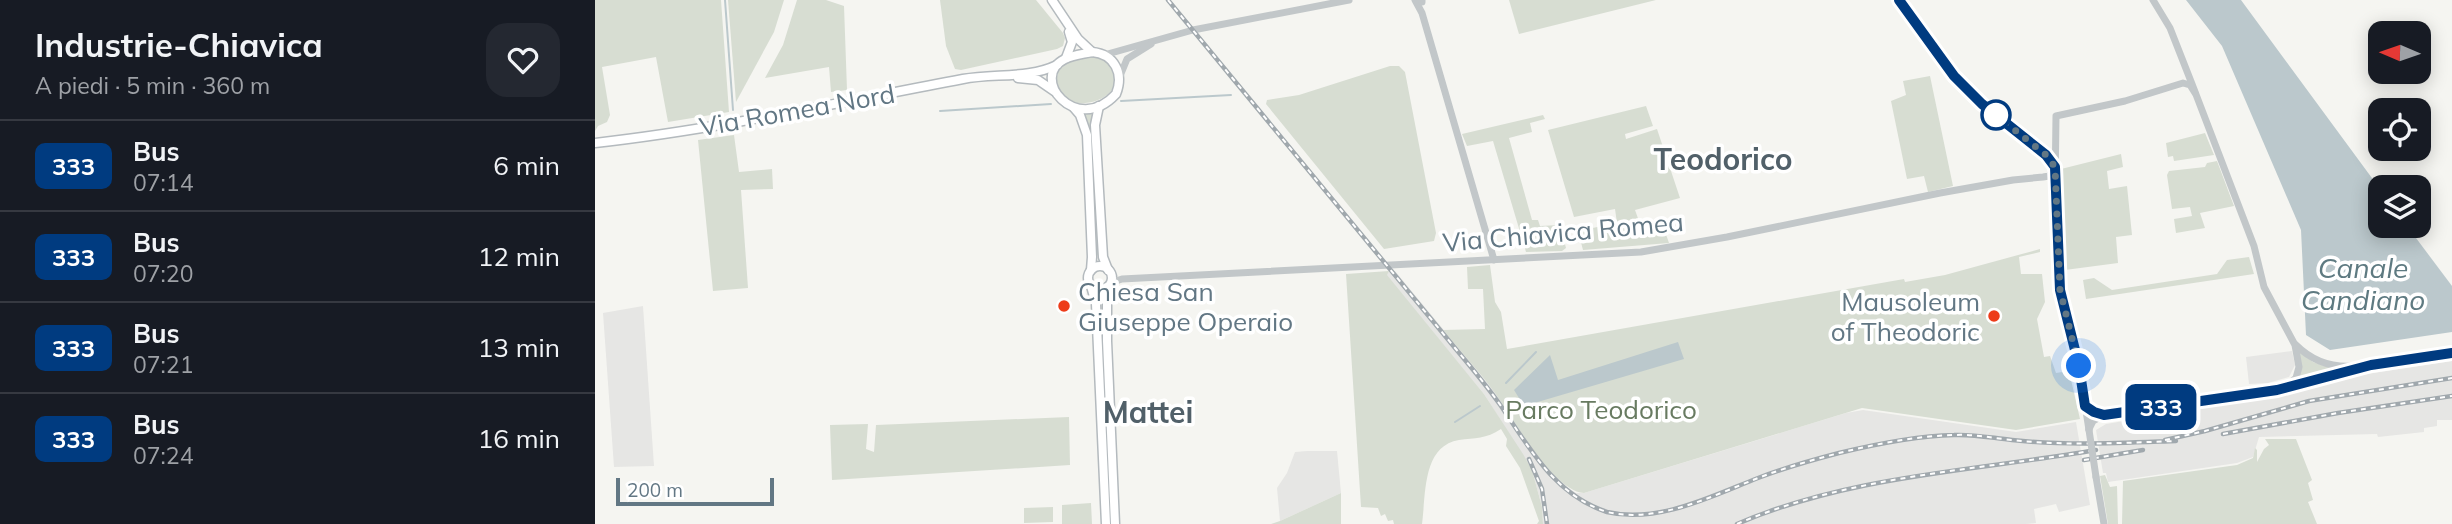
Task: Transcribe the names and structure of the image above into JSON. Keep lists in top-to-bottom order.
{
  "streets": {
    "main road": ["Via Romea Nord"],
    "street": ["Via Chiavica Romea"]
  },
  "districts": ["Teodorico", "Mattei"],
  "water": ["Canale Candiano"],
  "parks": ["Parco Teodorico"],
  "places": ["Chiesa San Giuseppe Operaio", "Mausoleum of Theodoric"],
  "lines": ["bus line 333"],
  "scale_bar": "200 m",
  "north": "left",
  "page": {
    "heading": ["Industrie-Chiavica", "A piedi · 5 min · 360 m"],
    "on_map": "333",
    "list": [
      {
        "mark": "333",
        "name": "Bus",
        "note": "07:14",
        "value": "6 min"
      },
      {
        "mark": "333",
        "name": "Bus",
        "note": "07:20",
        "value": "12 min"
      },
      {
        "mark": "333",
        "name": "Bus",
        "note": "07:21",
        "value": "13 min"
      },
      {
        "mark": "333",
        "name": "Bus",
        "note": "07:24",
        "value": "16 min"
      }
    ],
    "scale": "200 m"
  }
}
